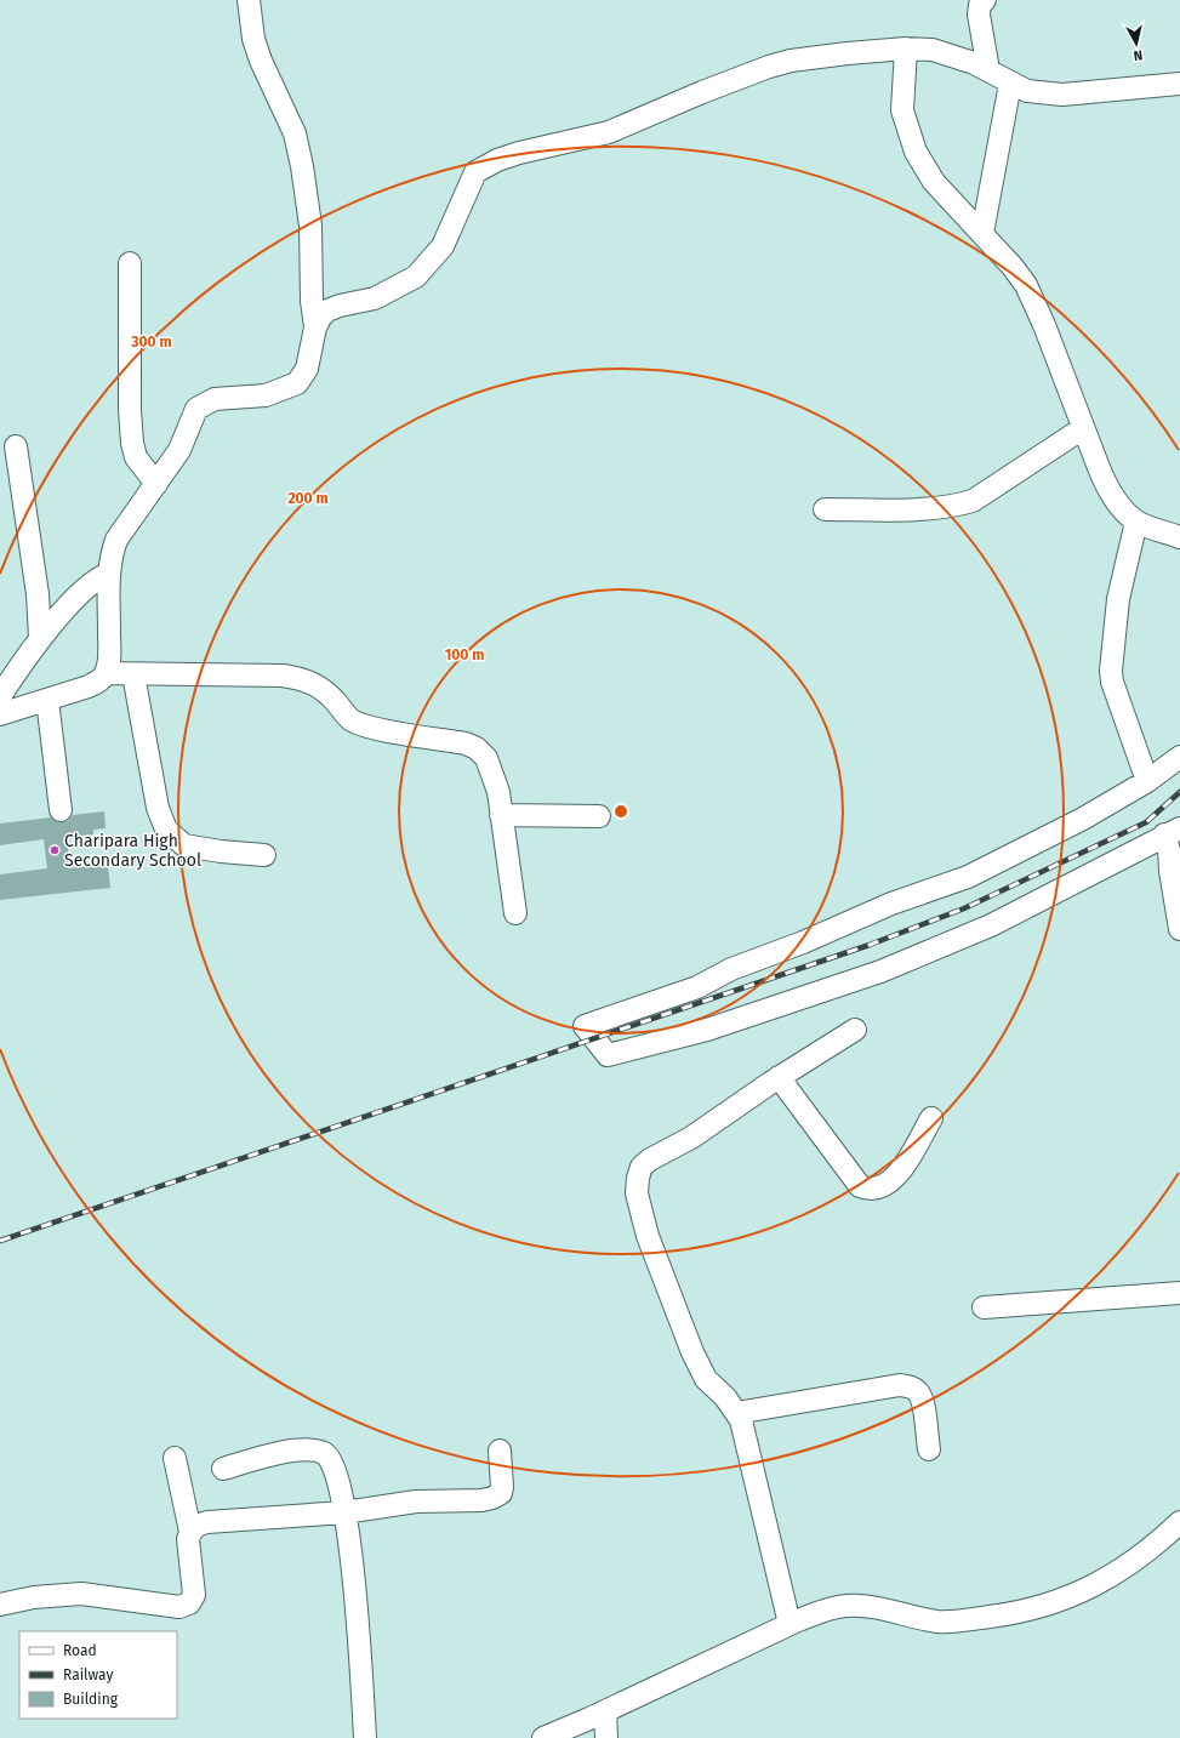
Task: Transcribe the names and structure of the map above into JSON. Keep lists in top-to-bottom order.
{
  "places": ["Charipara High Secondary School"],
  "legend": ["Road", "Railway", "Building"],
  "north": "bottom",
  "rings": ["300 m", "200 m", "100 m"]
}
